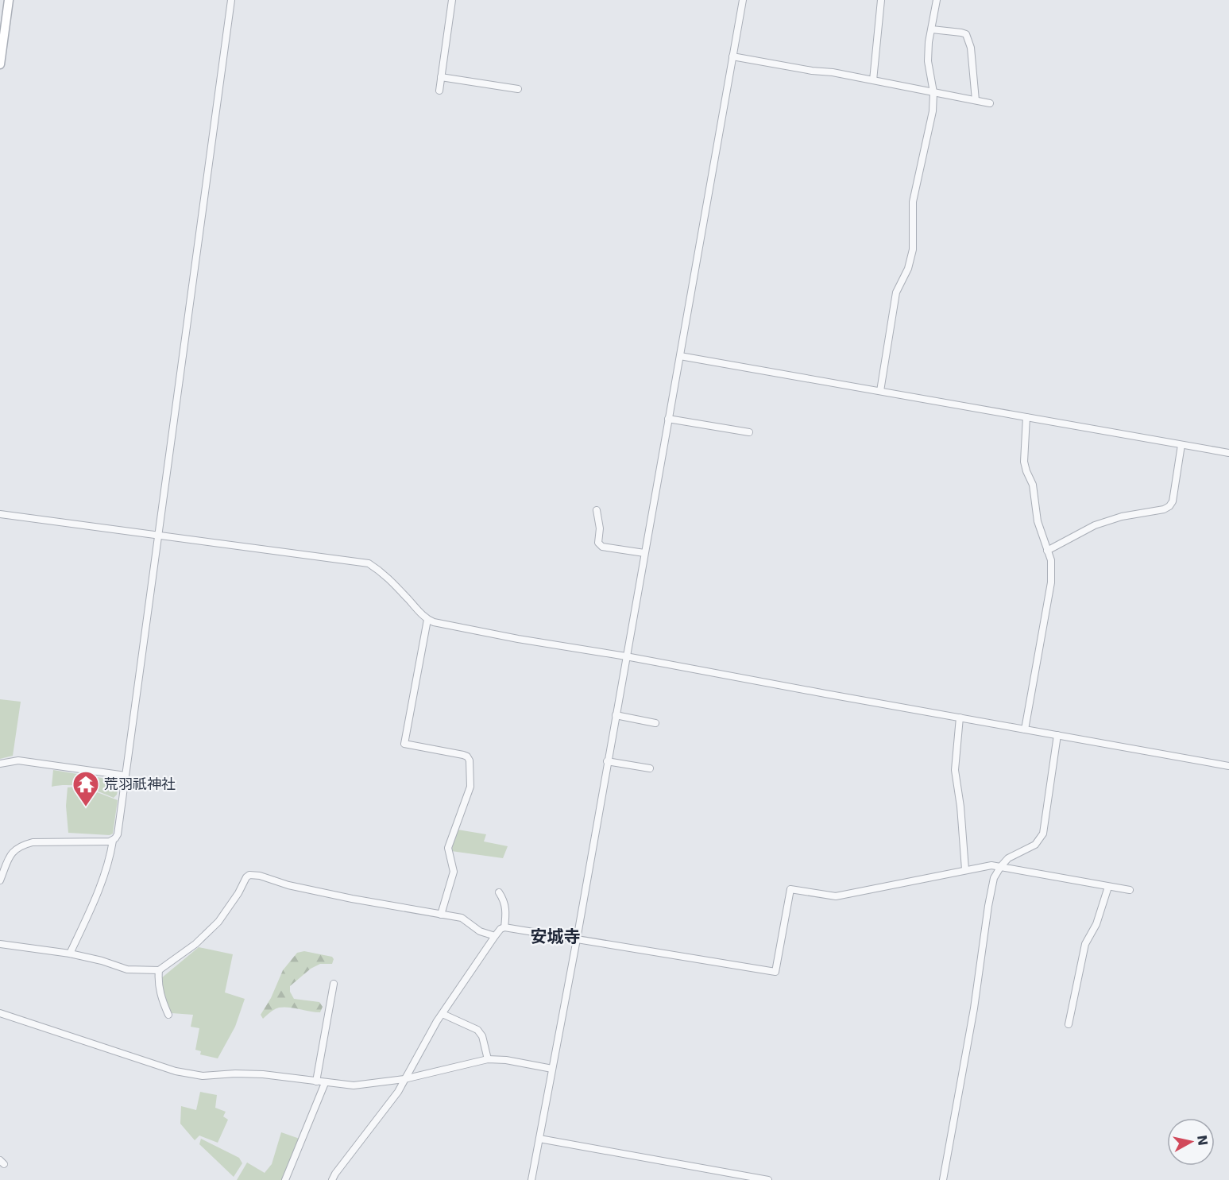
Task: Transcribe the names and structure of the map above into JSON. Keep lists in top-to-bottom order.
{
  "districts": ["安城寺"],
  "places": {
    "temple": ["荒羽祇神社"]
  },
  "north": "right"
}
